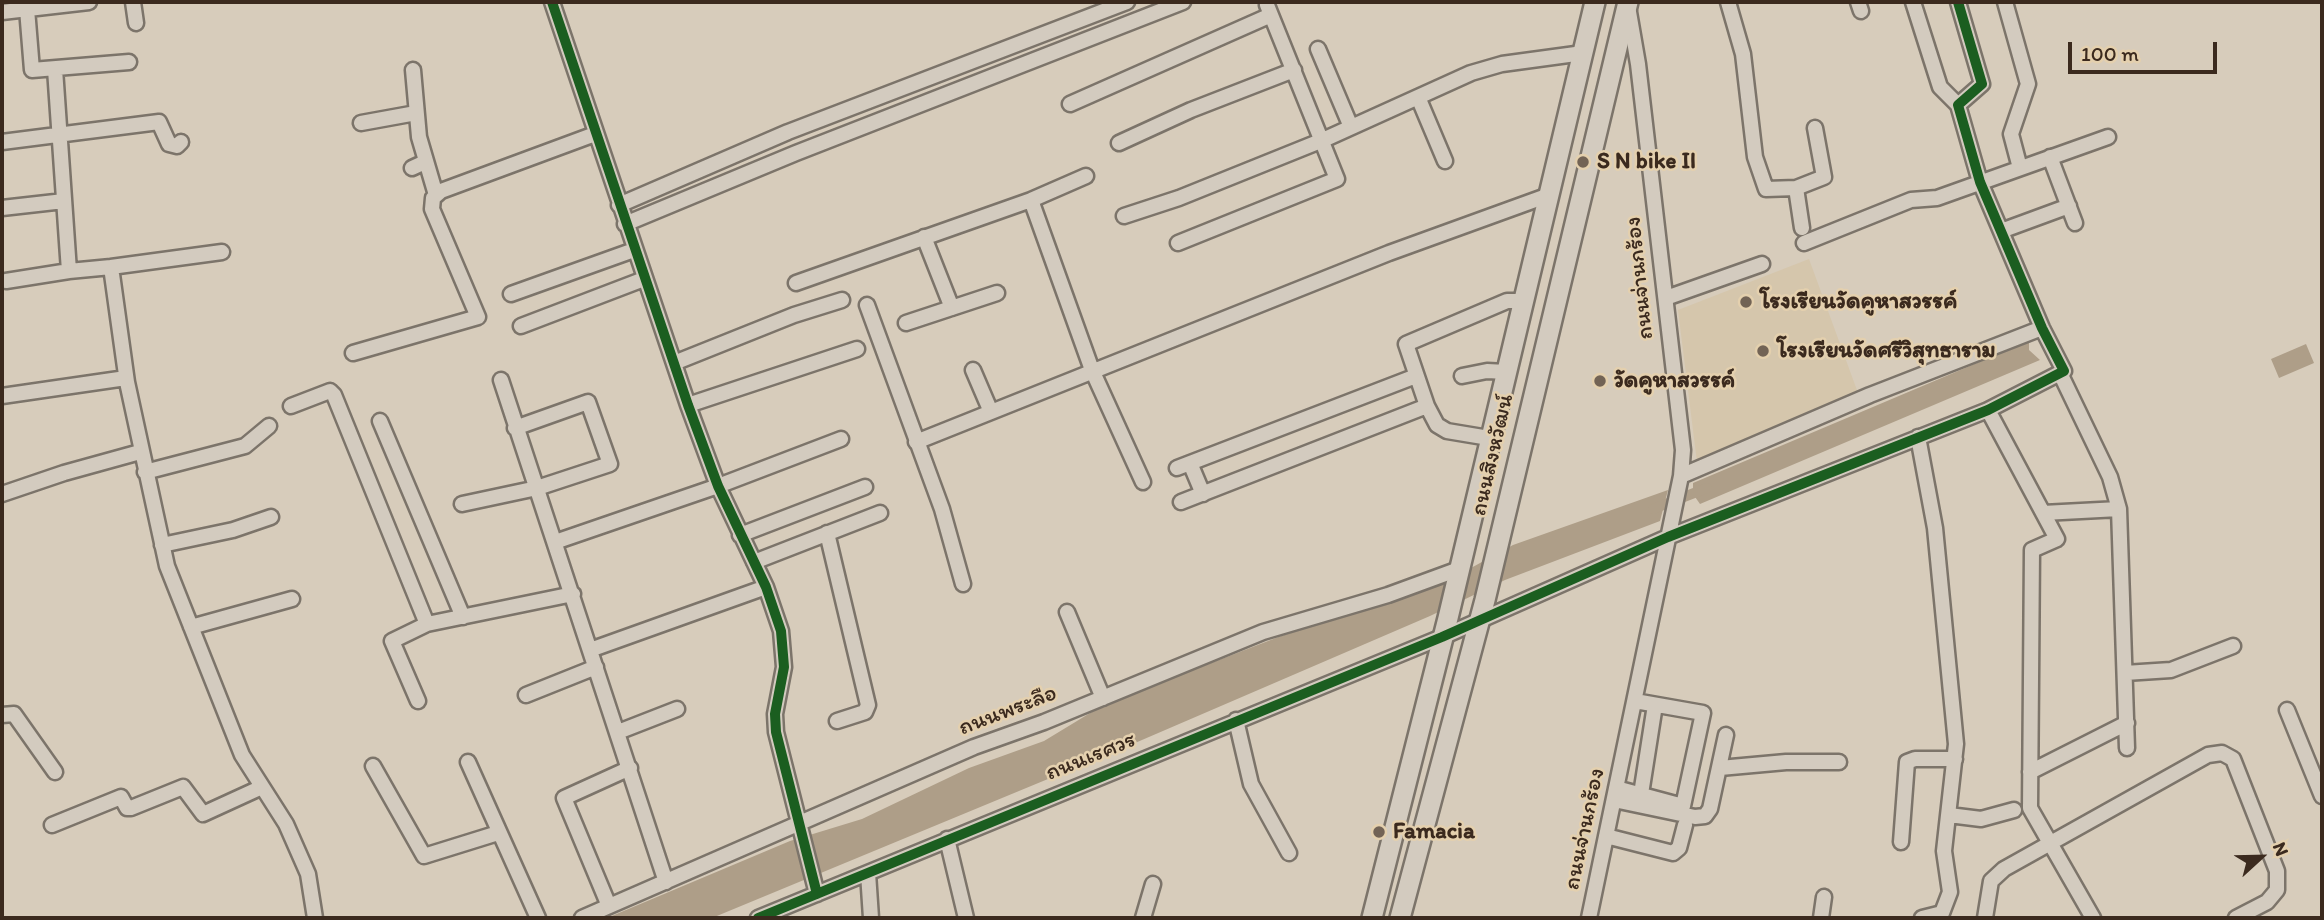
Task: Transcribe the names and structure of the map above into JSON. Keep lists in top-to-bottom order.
{
  "streets": {
    "main road": ["ถนนสิงหวัฒน์"],
    "street": ["ถนนจ่านกร้อง", "ถนนพระลือ", "ถนนเรศวร"]
  },
  "crossings": [
    ["ถนนจ่านกร้อง", "ถนนสิงหวัฒน์"],
    ["ถนนจ่านกร้อง", "ถนนเรศวร"],
    ["ถนนสิงหวัฒน์", "ถนนพระลือ"],
    ["ถนนสิงหวัฒน์", "ถนนเรศวร"]
  ],
  "places": [
    "S N bike II",
    "โรงเรียนวัดคูหาสวรรค์",
    "โรงเรียนวัดศรีวิสุทธาราม",
    "วัดคูหาสวรรค์",
    "Famacia"
  ],
  "scale_bar": "100 m",
  "north": "right"
}
